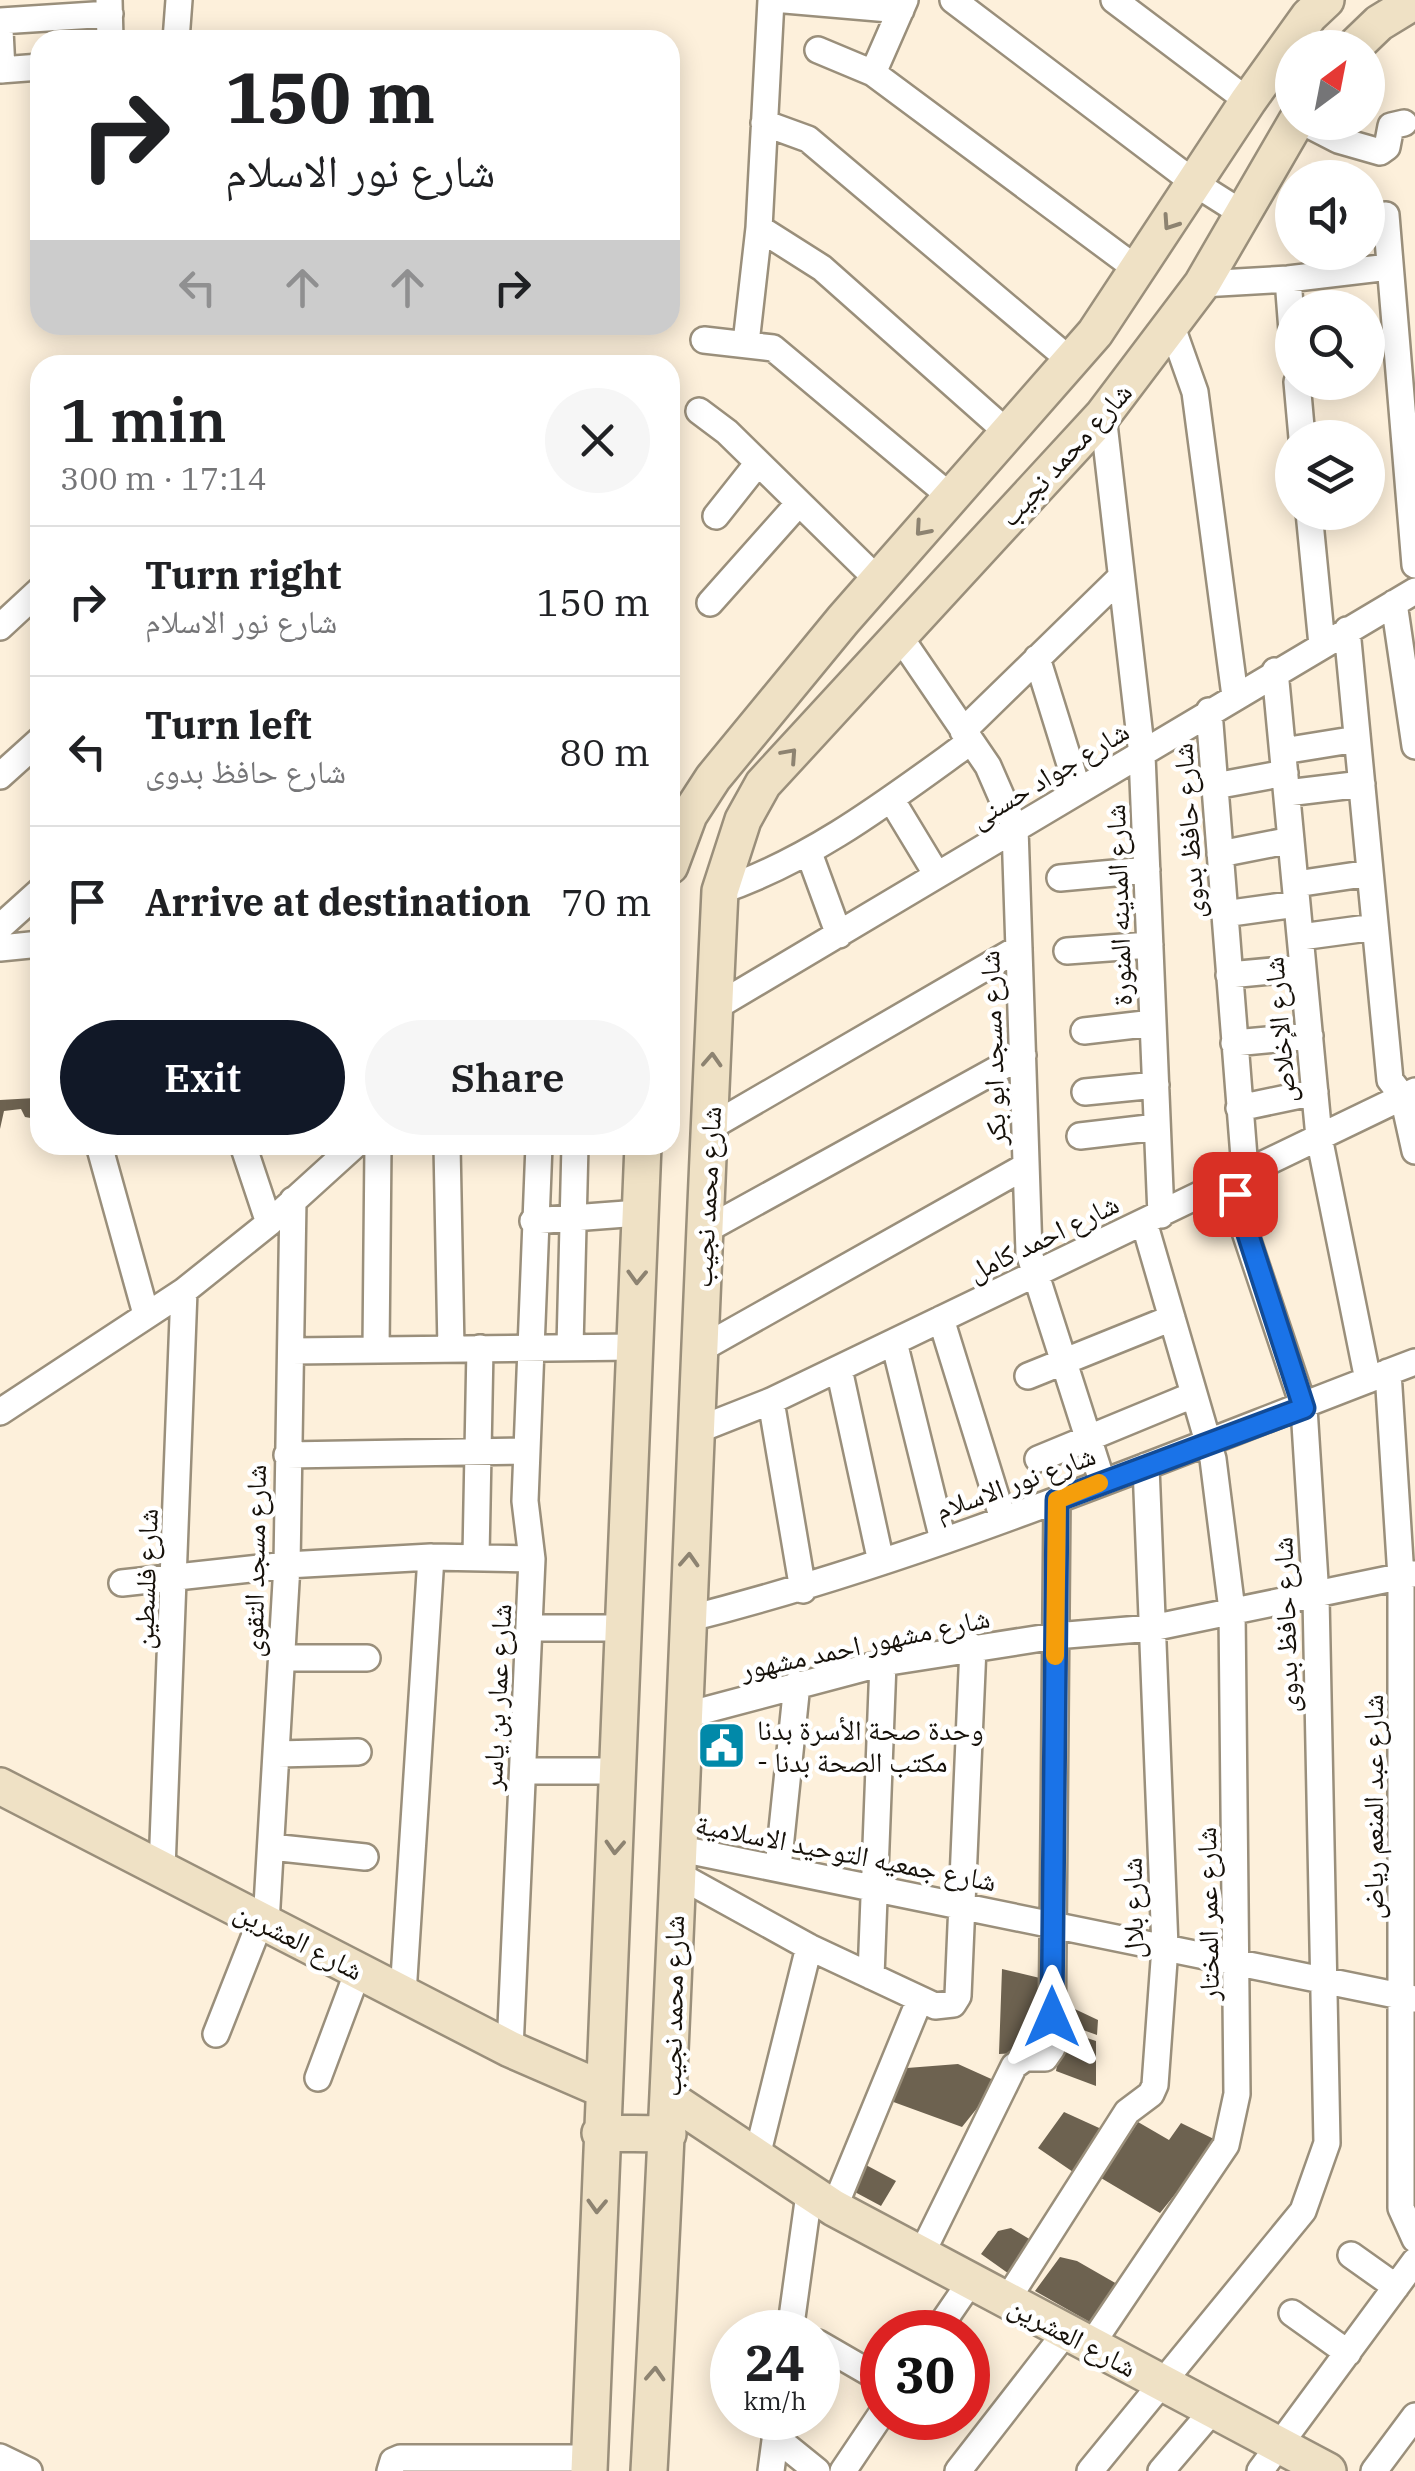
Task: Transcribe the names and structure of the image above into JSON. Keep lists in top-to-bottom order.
{
  "streets": {
    "main road": ["شارع محمد نجيب", "شارع العشرين"],
    "street": [
      "شارع جواد حسنى",
      "شارع حافظ بدوى",
      "شارع المدينه المنورة",
      "شارع الإخلاص",
      "شارع مسجد ابو بكر",
      "شارع احمد كامل",
      "شارع نور الاسلام",
      "شارع مسجد التقوى",
      "شارع فلسطين",
      "شارع مشهور احمد مشهور",
      "شارع عمار بن ياسر",
      "شارع عبد المنعم رياض",
      "شارع جمعيه التوحيد الاسلامية",
      "شارع بلال",
      "شارع عمر المختار"
    ]
  },
  "crossings": [
    ["شارع محمد نجيب", "شارع جواد حسنى"],
    ["شارع محمد نجيب", "شارع المدينه المنورة"],
    ["شارع محمد نجيب", "شارع مسجد ابو بكر"],
    ["شارع محمد نجيب", "شارع احمد كامل"],
    ["شارع محمد نجيب", "شارع نور الاسلام"],
    ["شارع محمد نجيب", "شارع مشهور احمد مشهور"],
    ["شارع محمد نجيب", "شارع جمعيه التوحيد الاسلامية"],
    ["شارع محمد نجيب", "شارع العشرين"],
    ["شارع جواد حسنى", "شارع حافظ بدوى"],
    ["شارع جواد حسنى", "شارع المدينه المنورة"],
    ["شارع جواد حسنى", "شارع الإخلاص"],
    ["شارع جواد حسنى", "شارع مسجد ابو بكر"],
    ["شارع حافظ بدوى", "شارع احمد كامل"],
    ["شارع حافظ بدوى", "شارع نور الاسلام"],
    ["شارع حافظ بدوى", "شارع مشهور احمد مشهور"],
    ["شارع حافظ بدوى", "شارع جمعيه التوحيد الاسلامية"],
    ["شارع حافظ بدوى", "شارع العشرين"],
    ["شارع المدينه المنورة", "شارع احمد كامل"],
    ["شارع المدينه المنورة", "شارع عمر المختار"],
    ["شارع الإخلاص", "شارع احمد كامل"],
    ["شارع الإخلاص", "شارع نور الاسلام"],
    ["شارع الإخلاص", "شارع عبد المنعم رياض"],
    ["شارع مسجد ابو بكر", "شارع احمد كامل"],
    ["شارع مسجد ابو بكر", "شارع نور الاسلام"],
    ["شارع نور الاسلام", "شارع عبد المنعم رياض"],
    ["شارع نور الاسلام", "شارع بلال"],
    ["شارع نور الاسلام", "شارع عمر المختار"],
    ["شارع مسجد التقوى", "شارع العشرين"],
    ["شارع فلسطين", "شارع العشرين"],
    ["شارع مشهور احمد مشهور", "شارع عبد المنعم رياض"],
    ["شارع مشهور احمد مشهور", "شارع بلال"],
    ["شارع مشهور احمد مشهور", "شارع عمر المختار"],
    ["شارع عمار بن ياسر", "شارع العشرين"],
    ["شارع عبد المنعم رياض", "شارع جمعيه التوحيد الاسلامية"],
    ["شارع جمعيه التوحيد الاسلامية", "شارع بلال"],
    ["شارع جمعيه التوحيد الاسلامية", "شارع عمر المختار"],
    ["شارع بلال", "شارع العشرين"],
    ["شارع عمر المختار", "شارع العشرين"]
  ],
  "places": {
    "public building": ["وحدة صحة الأسرة بدنا - مكتب الصحة بدنا"]
  },
  "north": "top right",
  "page": {
    "turn": ["150 m", "شارع نور الاسلام"],
    "heading": ["1 min", "300 m · 17:14"],
    "list": [
      {
        "name": "Turn right",
        "note": "شارع نور الاسلام",
        "value": "150 m"
      },
      {
        "name": "Turn left",
        "note": "شارع حافظ بدوى",
        "value": "80 m"
      },
      {
        "name": "Arrive at destination",
        "value": "70 m"
      }
    ],
    "buttons": ["Exit", "Share"],
    "speed": "24 km/h",
    "limit": "30"
  }
}
